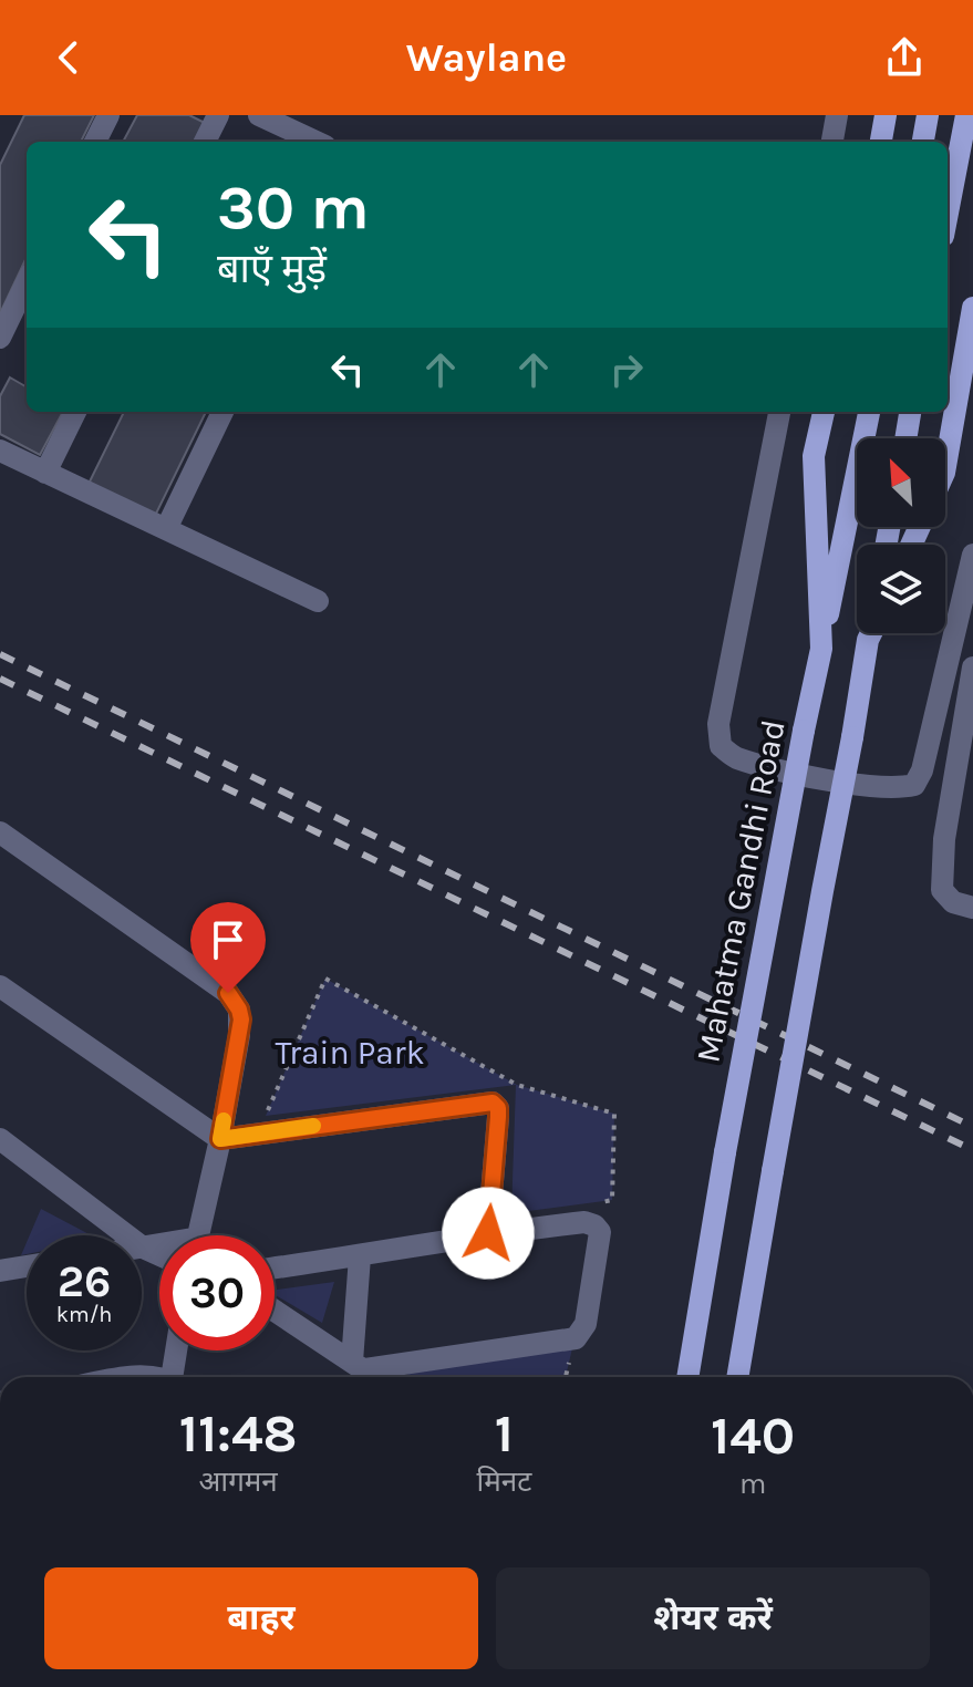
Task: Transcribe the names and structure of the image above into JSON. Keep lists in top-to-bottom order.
{
  "streets": {
    "main road": ["Mahatma Gandhi Road"]
  },
  "parks": ["Train Park"],
  "north": "top left",
  "page": {
    "header": "Waylane",
    "turn": ["30 m", "बाएँ मुड़ें"],
    "speed": "26 km/h",
    "limit": "30",
    "eta": [
      "11:48",
      "आगमन",
      "1",
      "मिनट",
      "140",
      "m"
    ],
    "buttons": ["बाहर", "शेयर करें"]
  }
}
